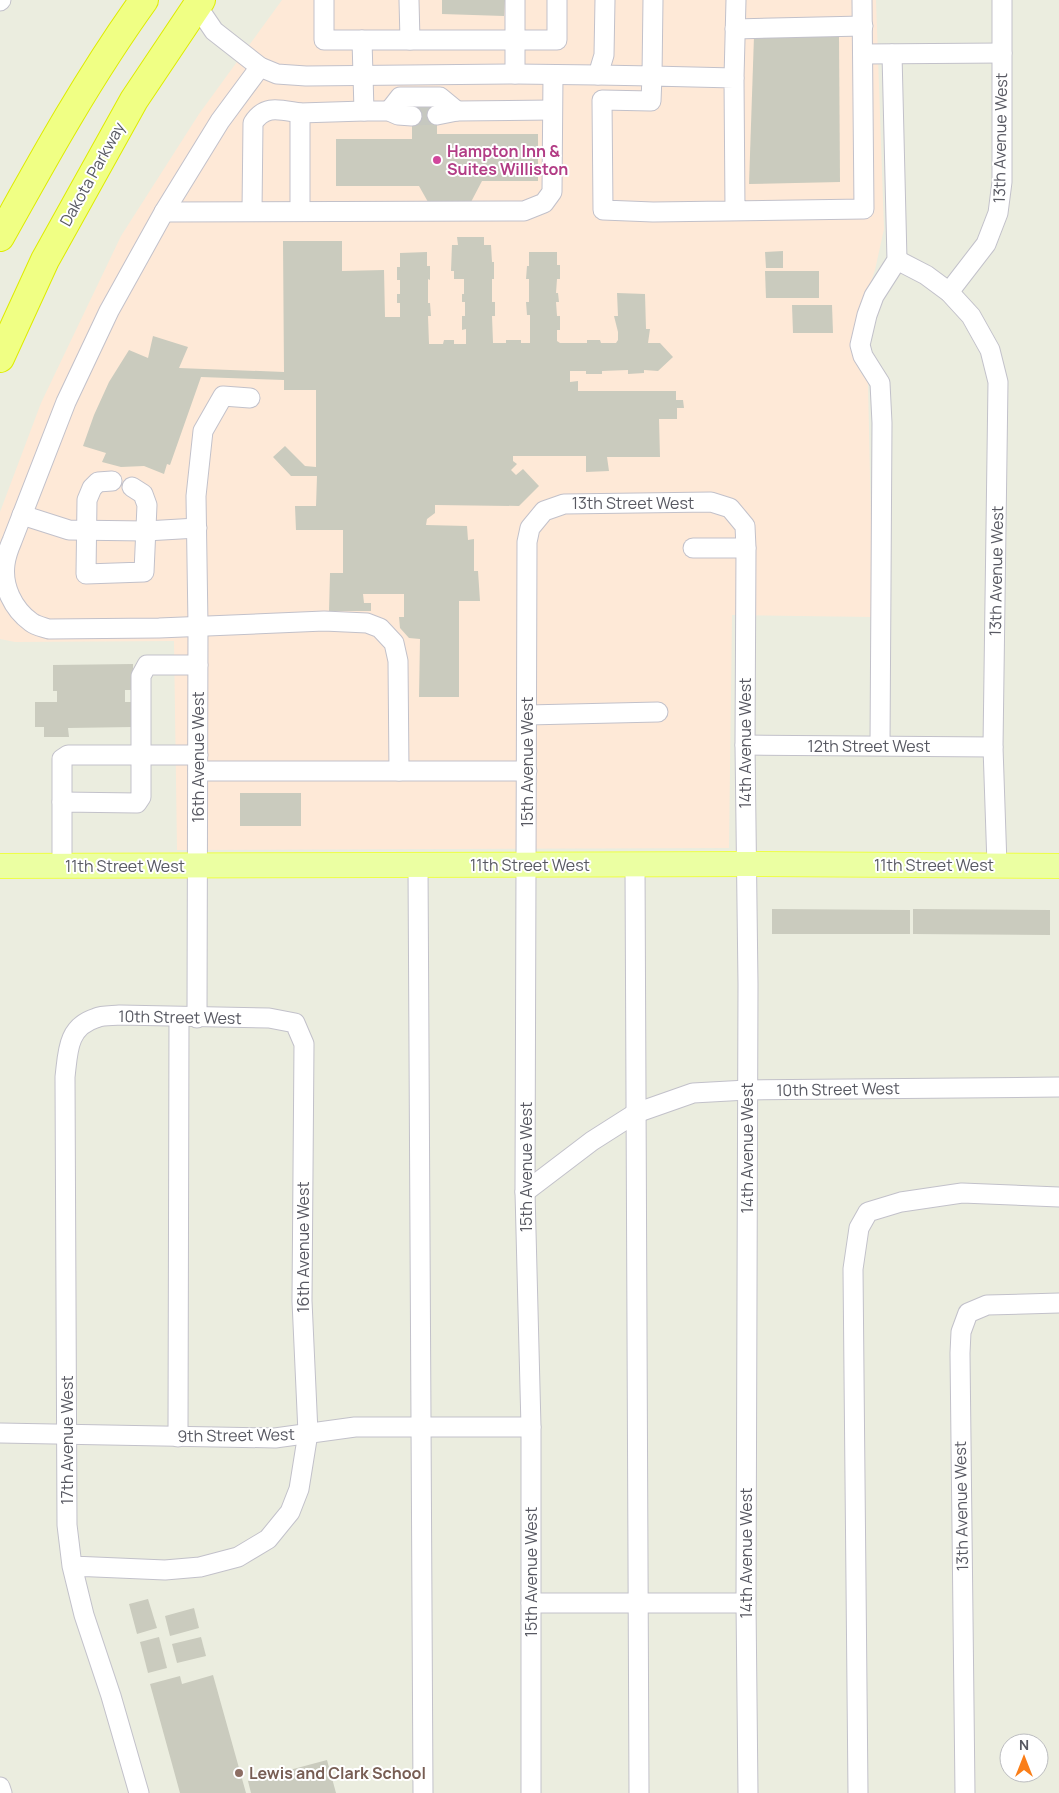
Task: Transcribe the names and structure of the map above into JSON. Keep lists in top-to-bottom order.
{
  "streets": {
    "highway": ["Dakota Parkway"],
    "main road": ["11th Street West"],
    "street": [
      "13th Avenue West",
      "13th Street West",
      "14th Avenue West",
      "12th Street West",
      "16th Avenue West",
      "15th Avenue West",
      "10th Street West",
      "9th Street West",
      "17th Avenue West"
    ]
  },
  "crossings": [
    ["13th Avenue West", "12th Street West"],
    ["13th Avenue West", "11th Street West"],
    ["13th Street West", "14th Avenue West"],
    ["13th Street West", "15th Avenue West"],
    ["14th Avenue West", "12th Street West"],
    ["14th Avenue West", "11th Street West"],
    ["14th Avenue West", "10th Street West"],
    ["16th Avenue West", "11th Street West"],
    ["16th Avenue West", "10th Street West"],
    ["16th Avenue West", "9th Street West"],
    ["16th Avenue West", "17th Avenue West"],
    ["15th Avenue West", "11th Street West"],
    ["15th Avenue West", "10th Street West"],
    ["15th Avenue West", "9th Street West"],
    ["10th Street West", "17th Avenue West"],
    ["9th Street West", "17th Avenue West"]
  ],
  "places": ["Hampton Inn & Suites Williston", "Lewis and Clark School"],
  "north": "top"
}
